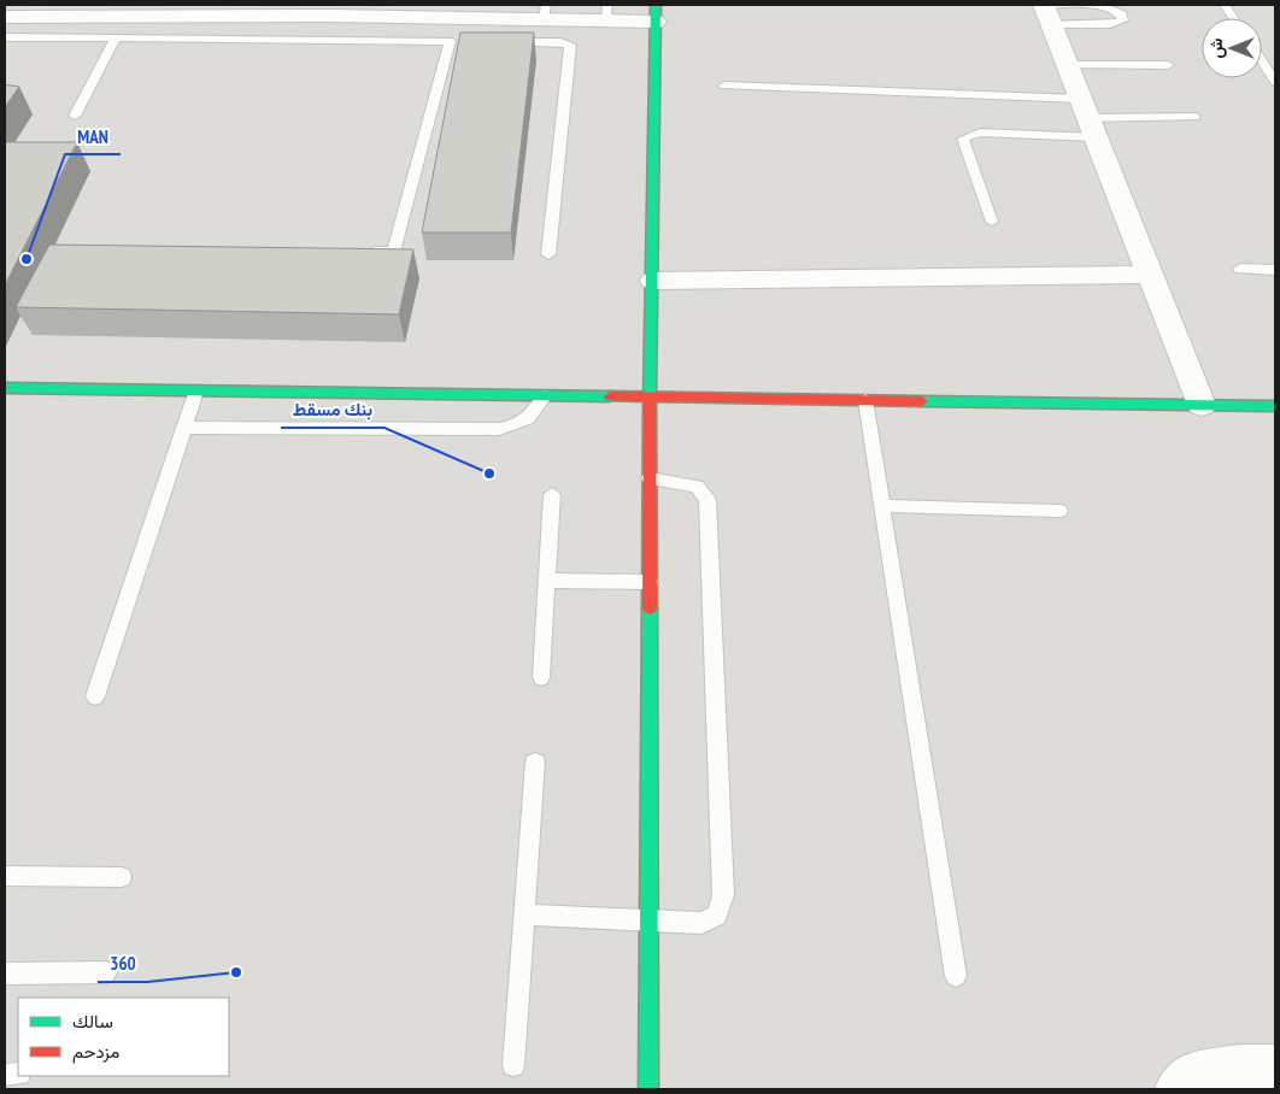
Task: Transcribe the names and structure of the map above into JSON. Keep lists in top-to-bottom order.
{
  "places": ["MAN", "بنك مسقط", "360"],
  "legend": ["سالك", "مزدحم"],
  "north": "left"
}
